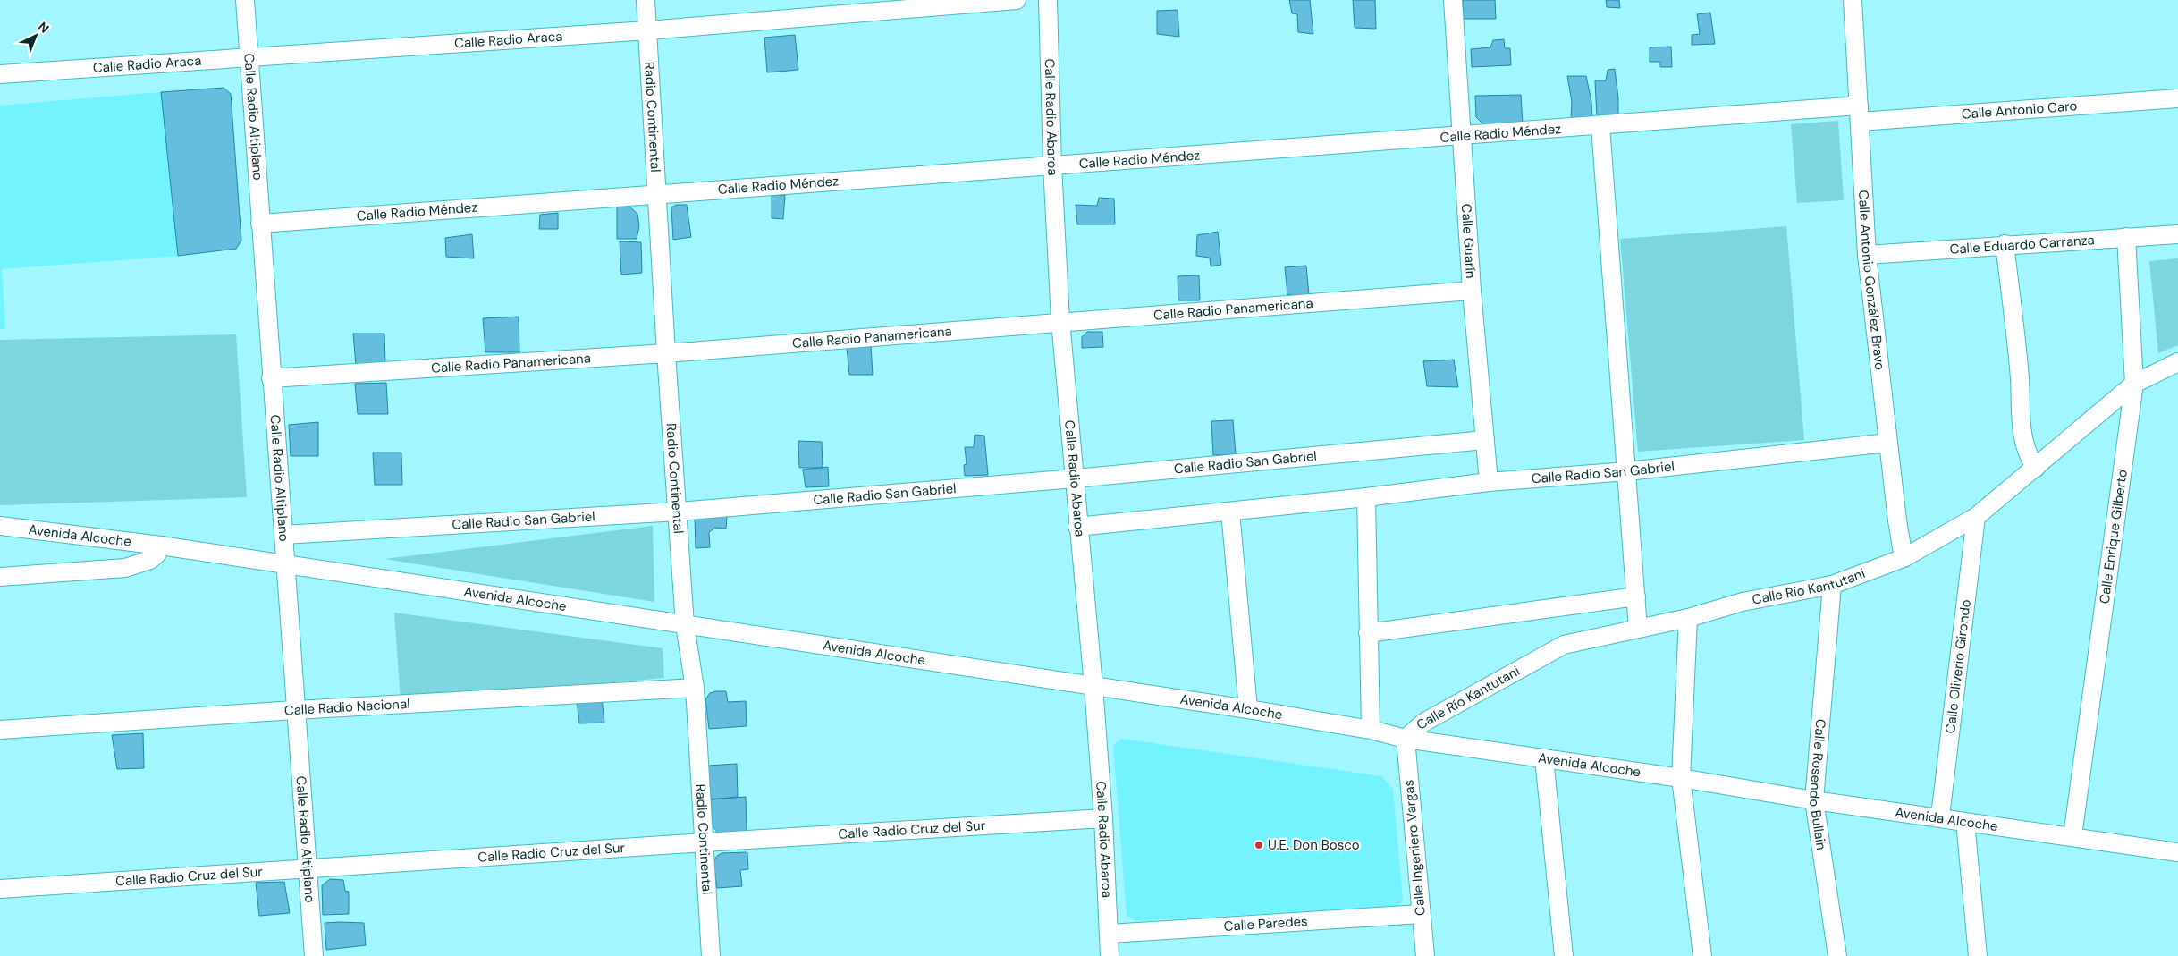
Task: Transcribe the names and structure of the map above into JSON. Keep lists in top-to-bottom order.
{
  "streets": {
    "street": [
      "Calle Radio Araca",
      "Calle Antonio Caro",
      "Calle Radio Altiplano",
      "Radio Continental",
      "Calle Radio Abaroa",
      "Calle Radio Méndez",
      "Calle Guarín",
      "Calle Eduardo Carranza",
      "Calle Antonio González Bravo",
      "Calle Radio Panamericana",
      "Calle Radio San Gabriel",
      "Avenida Alcoche",
      "Calle Enrique Gilberto",
      "Calle Río Kantutani",
      "Calle Oliverio Girondo",
      "Calle Radio Nacional",
      "Calle Rosendo Bullain",
      "Calle Radio Cruz del Sur",
      "Calle Ingeniero Vargas",
      "Calle Paredes"
    ]
  },
  "crossings": [
    ["Calle Radio Araca", "Calle Radio Altiplano"],
    ["Calle Radio Araca", "Radio Continental"],
    ["Calle Antonio Caro", "Calle Radio Méndez"],
    ["Calle Antonio Caro", "Calle Antonio González Bravo"],
    ["Calle Radio Altiplano", "Calle Radio Méndez"],
    ["Calle Radio Altiplano", "Calle Radio Panamericana"],
    ["Calle Radio Altiplano", "Calle Radio San Gabriel"],
    ["Calle Radio Altiplano", "Avenida Alcoche"],
    ["Calle Radio Altiplano", "Calle Radio Nacional"],
    ["Calle Radio Altiplano", "Calle Radio Cruz del Sur"],
    ["Radio Continental", "Calle Radio Méndez"],
    ["Radio Continental", "Calle Radio Panamericana"],
    ["Radio Continental", "Calle Radio San Gabriel"],
    ["Radio Continental", "Avenida Alcoche"],
    ["Radio Continental", "Calle Radio Nacional"],
    ["Radio Continental", "Calle Radio Cruz del Sur"],
    ["Calle Radio Abaroa", "Calle Radio Méndez"],
    ["Calle Radio Abaroa", "Calle Radio Panamericana"],
    ["Calle Radio Abaroa", "Calle Radio San Gabriel"],
    ["Calle Radio Abaroa", "Avenida Alcoche"],
    ["Calle Radio Abaroa", "Calle Radio Cruz del Sur"],
    ["Calle Radio Abaroa", "Calle Paredes"],
    ["Calle Radio Méndez", "Calle Guarín"],
    ["Calle Radio Méndez", "Calle Antonio González Bravo"],
    ["Calle Guarín", "Calle Radio Panamericana"],
    ["Calle Guarín", "Calle Radio San Gabriel"],
    ["Calle Eduardo Carranza", "Calle Antonio González Bravo"],
    ["Calle Eduardo Carranza", "Calle Enrique Gilberto"],
    ["Calle Antonio González Bravo", "Calle Radio San Gabriel"],
    ["Calle Antonio González Bravo", "Calle Río Kantutani"],
    ["Avenida Alcoche", "Calle Enrique Gilberto"],
    ["Avenida Alcoche", "Calle Río Kantutani"],
    ["Avenida Alcoche", "Calle Oliverio Girondo"],
    ["Avenida Alcoche", "Calle Rosendo Bullain"],
    ["Avenida Alcoche", "Calle Ingeniero Vargas"],
    ["Calle Enrique Gilberto", "Calle Río Kantutani"],
    ["Calle Río Kantutani", "Calle Oliverio Girondo"],
    ["Calle Río Kantutani", "Calle Rosendo Bullain"],
    ["Calle Río Kantutani", "Calle Ingeniero Vargas"],
    ["Calle Ingeniero Vargas", "Calle Paredes"]
  ],
  "places": ["U.E. Don Bosco"],
  "north": "top right"
}
